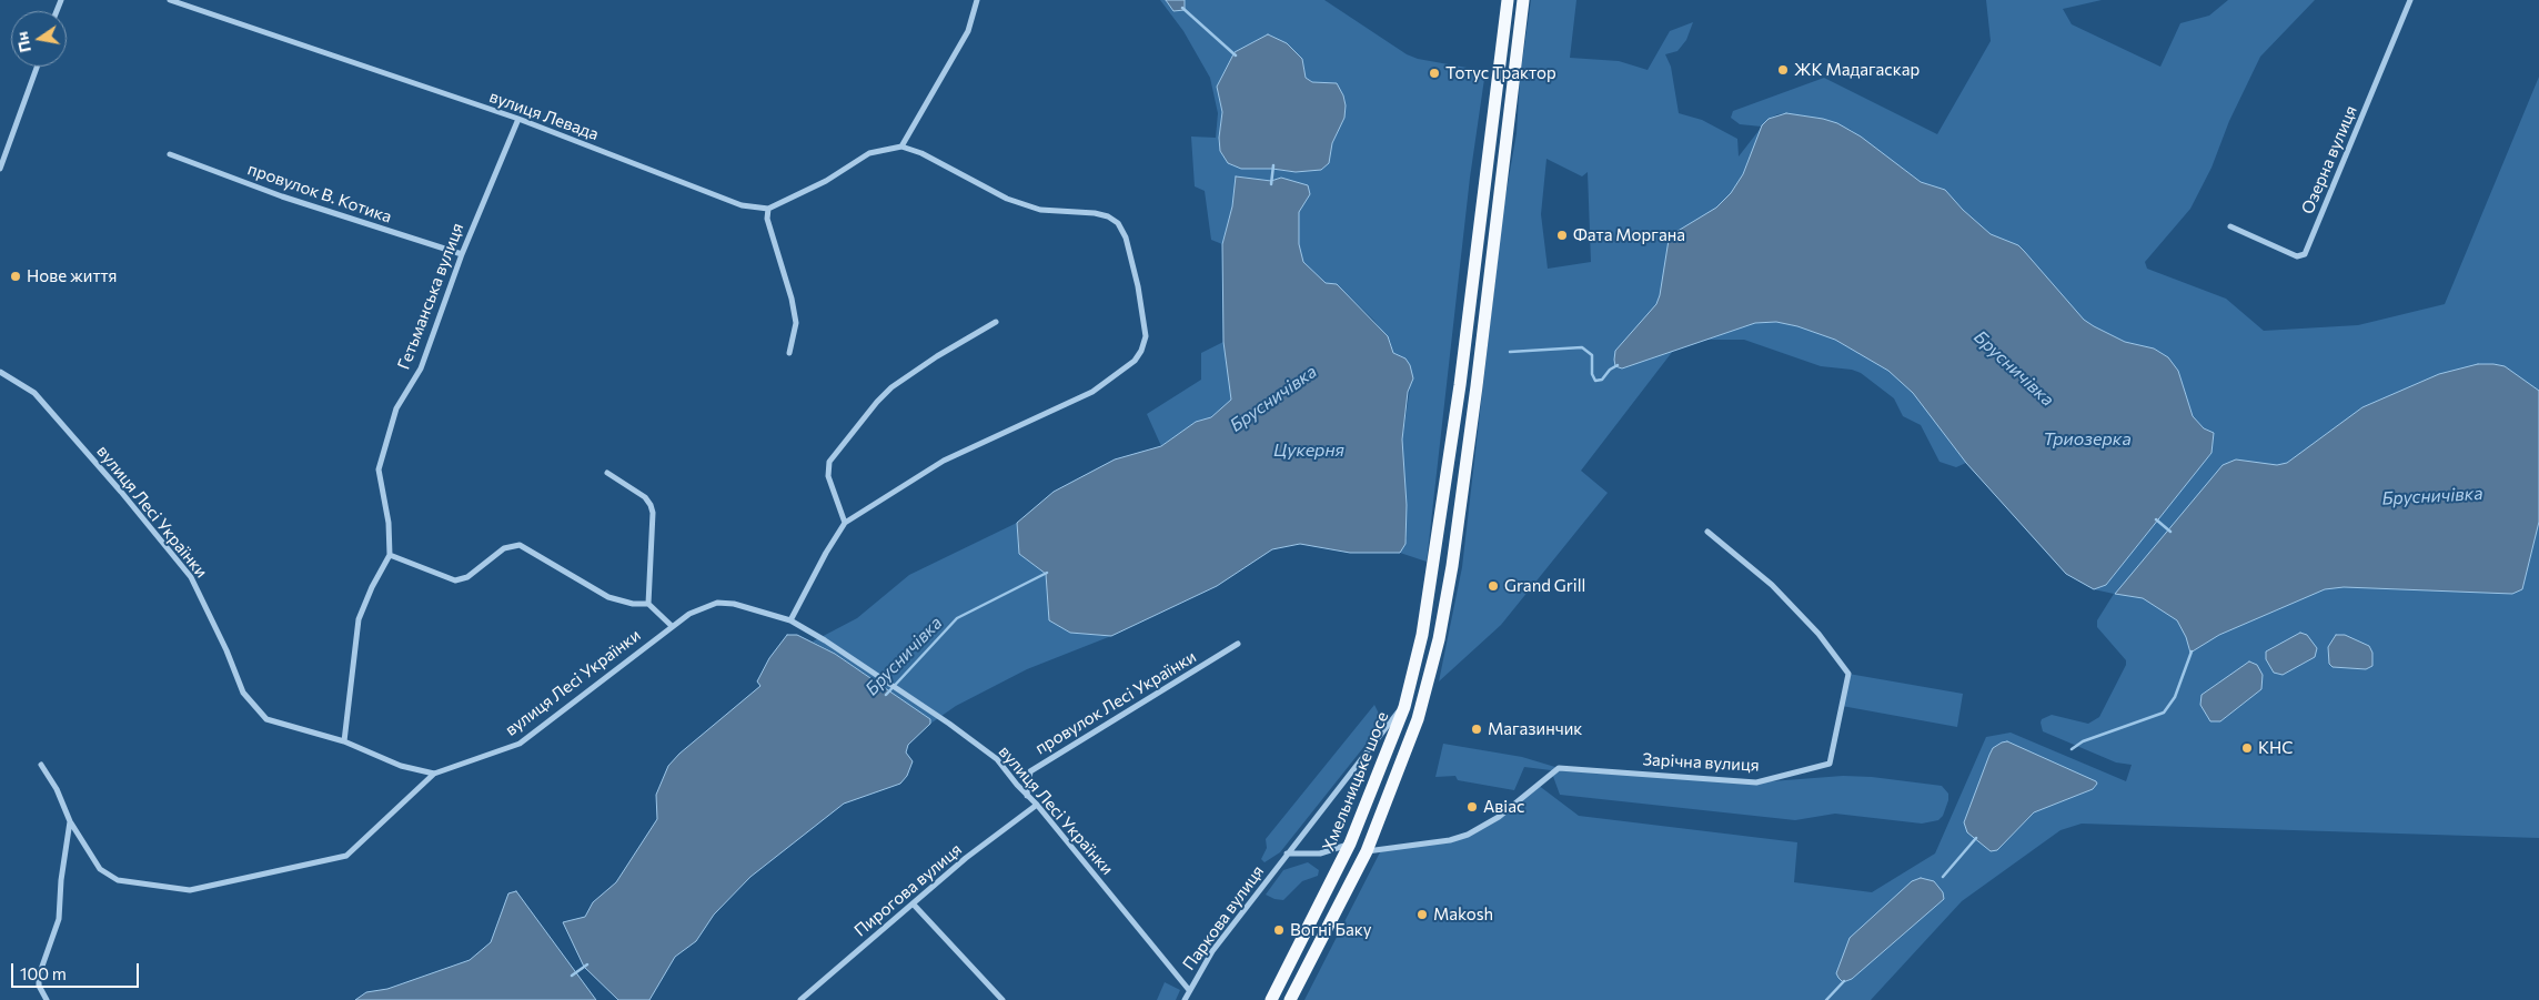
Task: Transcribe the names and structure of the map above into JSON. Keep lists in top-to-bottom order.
{
  "streets": {
    "highway": ["Хмельницьке шосе"],
    "street": [
      "вулиця Левада",
      "Озерна вулиця",
      "провулок В. Котика",
      "Гетьманська вулиця",
      "вулиця Лесі Українки",
      "провулок Лесі Українки",
      "Зарічна вулиця",
      "Пирогова вулиця",
      "Паркова вулиця"
    ]
  },
  "crossings": [
    ["вулиця Левада", "Гетьманська вулиця"],
    ["провулок В. Котика", "Гетьманська вулиця"],
    ["вулиця Лесі Українки", "провулок Лесі Українки"],
    ["вулиця Лесі Українки", "Пирогова вулиця"],
    ["вулиця Лесі Українки", "Паркова вулиця"],
    ["Зарічна вулиця", "Хмельницьке шосе"],
    ["Хмельницьке шосе", "Паркова вулиця"]
  ],
  "water": ["Брусничівка", "Триозерка", "Цукерня"],
  "places": [
    "ЖК Мадагаскар",
    "Тотус Трактор",
    "Фата Моргана",
    "Нове життя",
    "Grand Grill",
    "Магазинчик",
    "КНС",
    "Авіас",
    "Makosh",
    "Вогні Баку"
  ],
  "scale_bar": "100 m",
  "north": "left"
}
